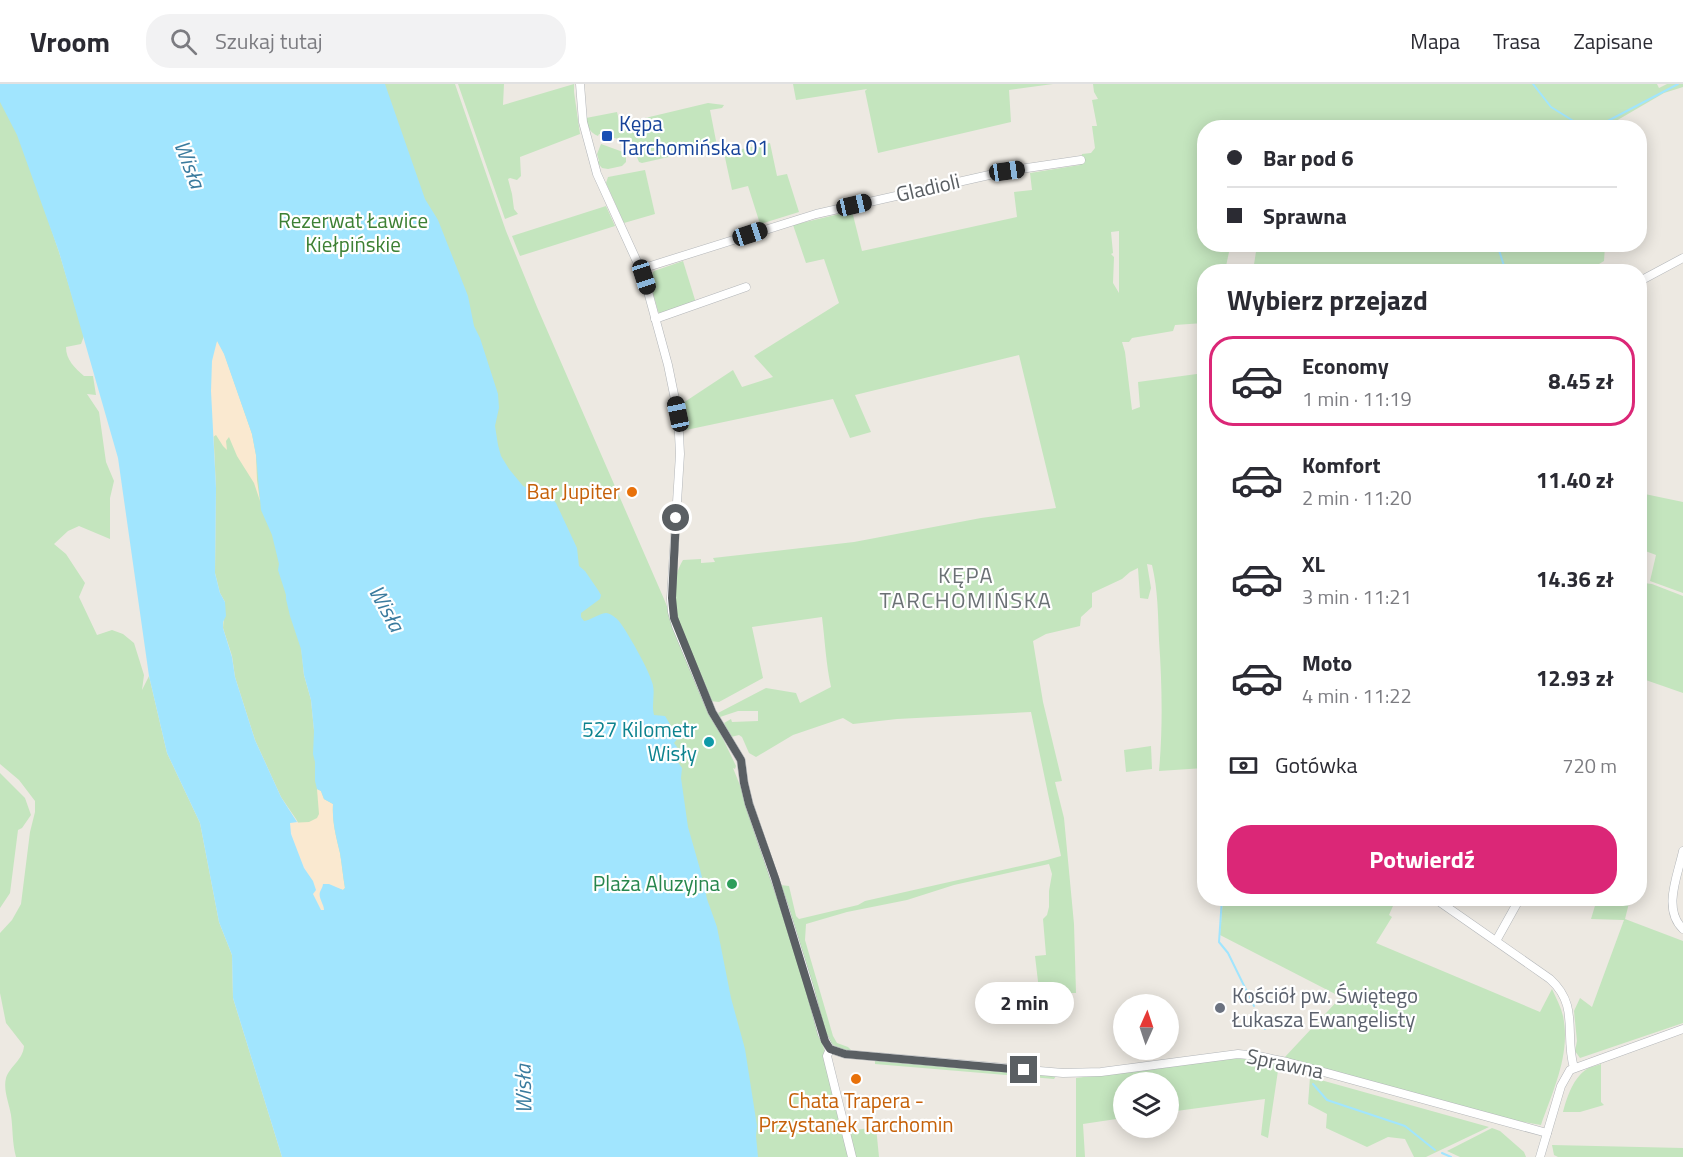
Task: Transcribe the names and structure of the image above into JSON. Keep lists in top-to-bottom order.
{
  "streets": {
    "street": ["Gladioli", "Sprawna"]
  },
  "districts": ["KĘPA TARCHOMIŃSKA"],
  "water": ["Wisła"],
  "parks": ["Rezerwat Ławice Kiełpińskie"],
  "places": {
    "transit": ["Kępa Tarchomińska 01"],
    "other": [
      "Bar Jupiter",
      "527 Kilometr Wisły",
      "Plaża Aluzyjna",
      "Kościół pw. Świętego Łukasza Ewangelisty",
      "Chata Trapera - Przystanek Tarchomin"
    ]
  },
  "north": "top",
  "page": {
    "header": "Vroom",
    "search": "Szukaj tutaj",
    "nav": ["Mapa", "Trasa", "Zapisane"],
    "banner": ["Bar pod 6", "Sprawna"],
    "heading": "Wybierz przejazd",
    "list": [
      {
        "name": "Economy",
        "note": "1 min · 11:19",
        "value": "8.45 zł"
      },
      {
        "name": "Komfort",
        "note": "2 min · 11:20",
        "value": "11.40 zł"
      },
      {
        "name": "XL",
        "note": "3 min · 11:21",
        "value": "14.36 zł"
      },
      {
        "name": "Moto",
        "note": "4 min · 11:22",
        "value": "12.93 zł"
      }
    ],
    "pay": ["Gotówka", "720 m"],
    "buttons": "Potwierdź",
    "bubble": "2 min"
  }
}
